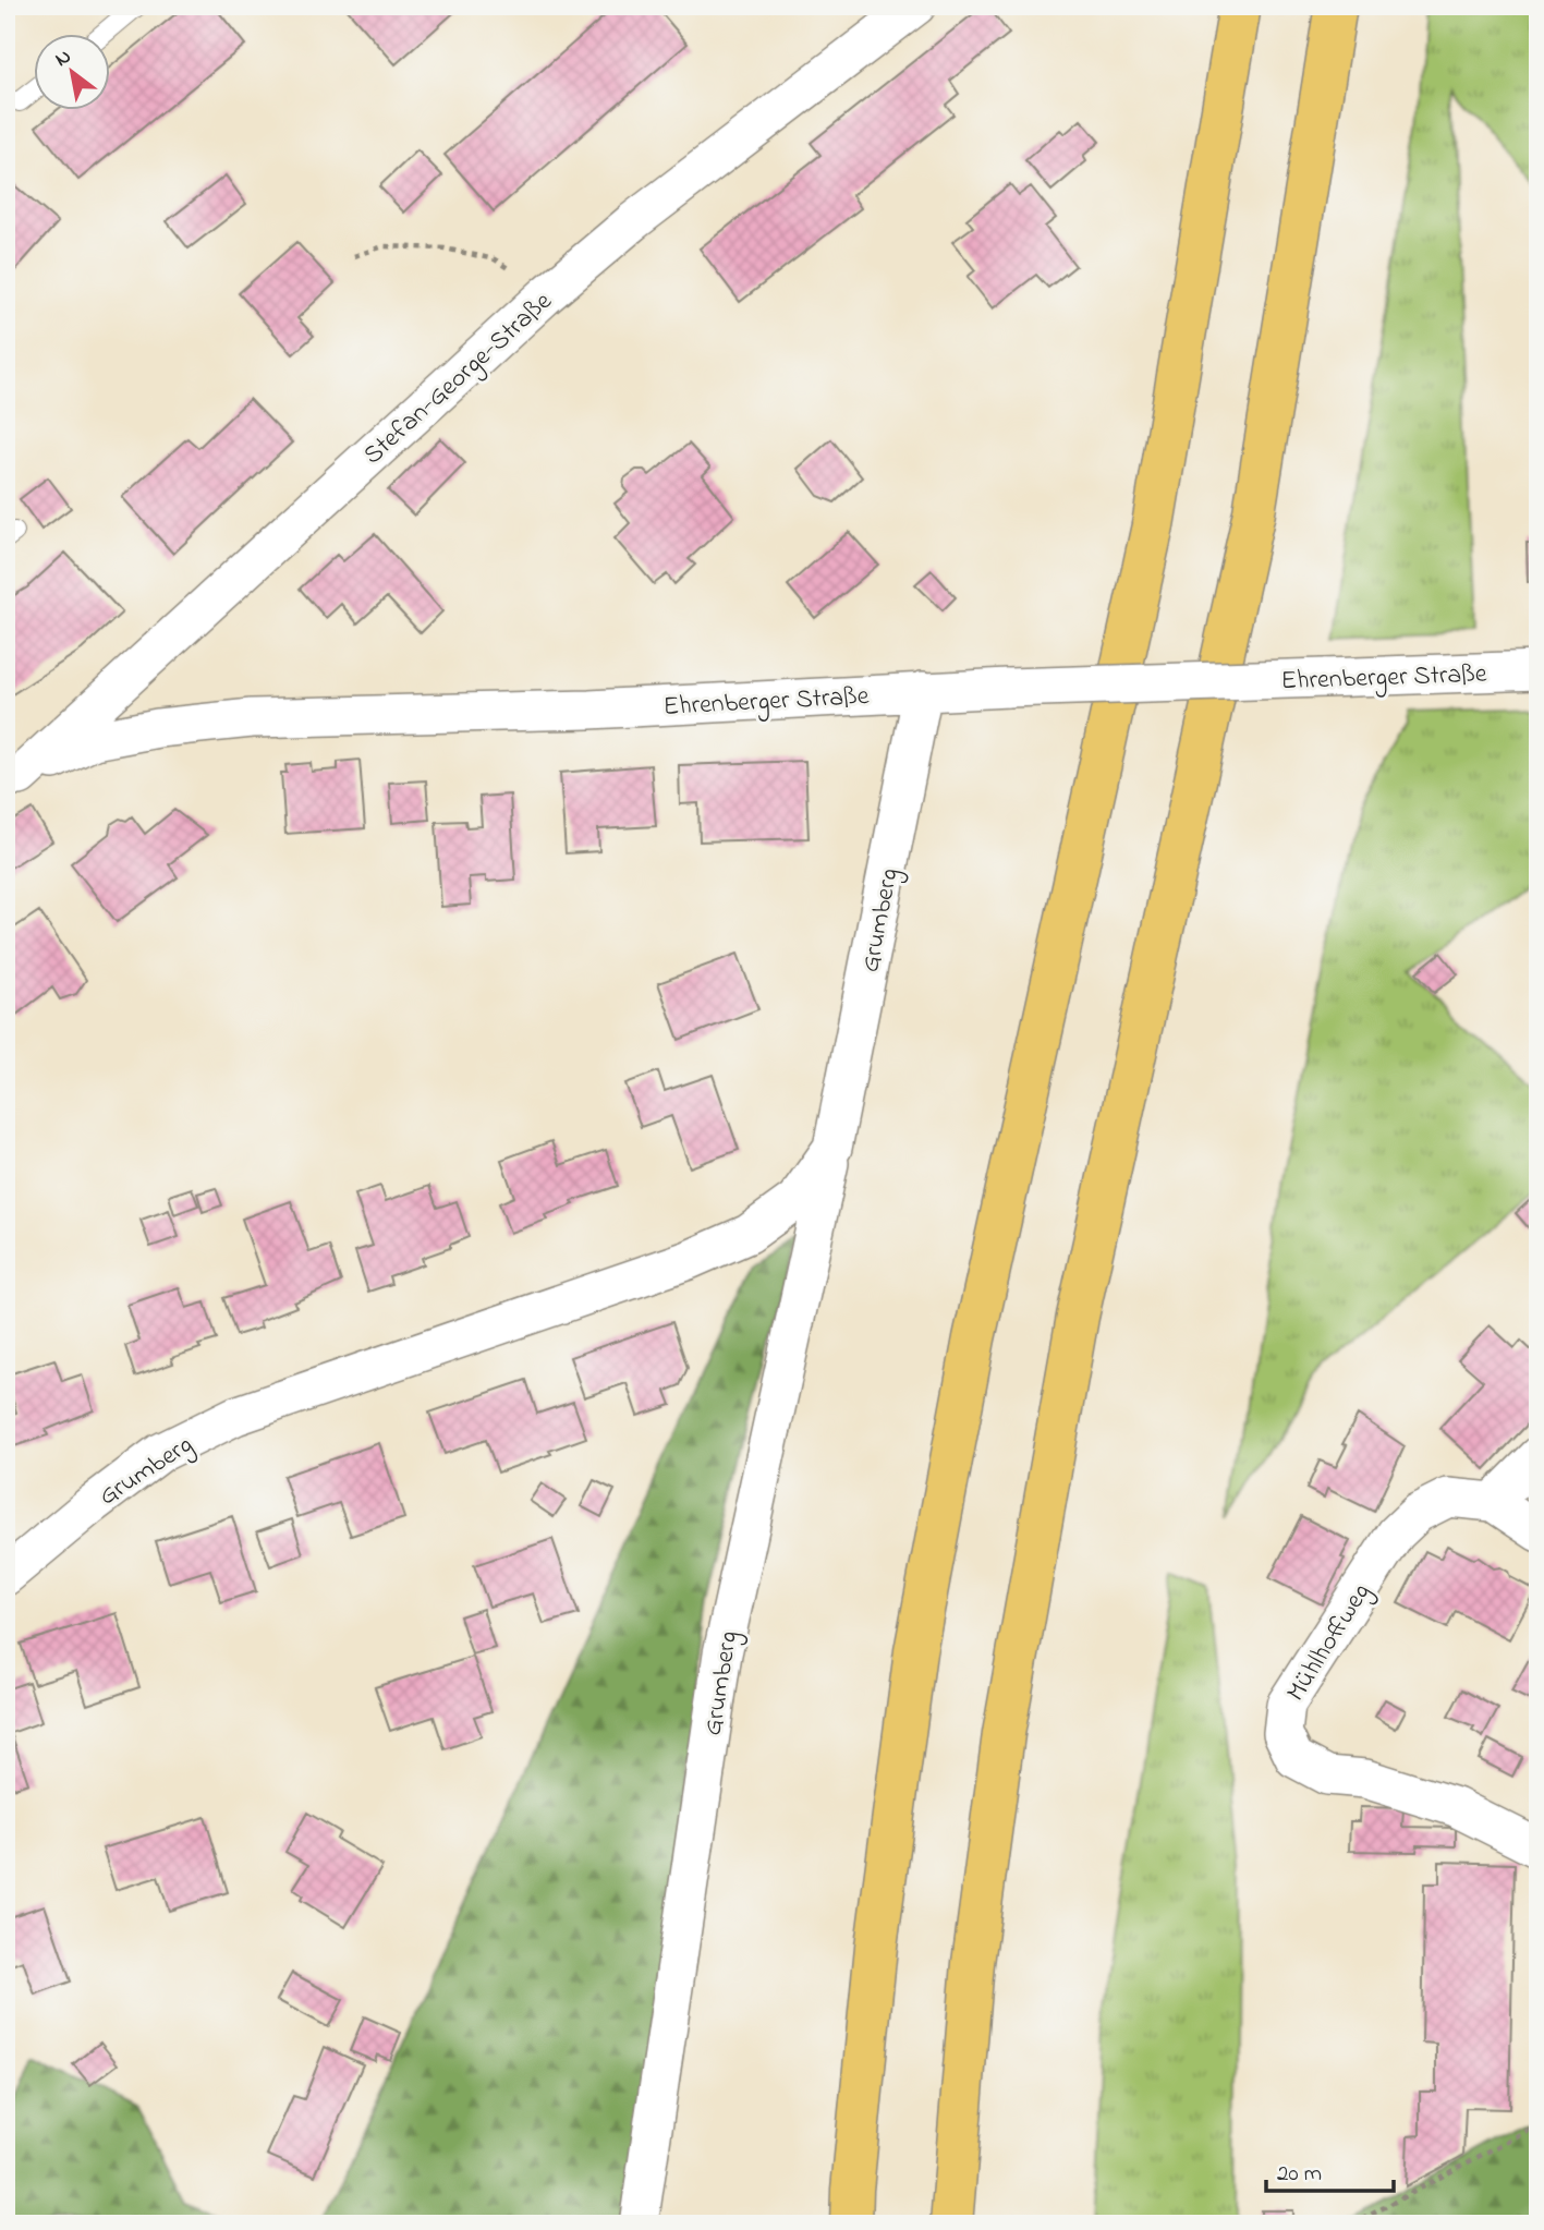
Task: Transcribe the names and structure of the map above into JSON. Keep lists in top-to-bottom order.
{
  "streets": {
    "street": [
      "Stefan-George-Straße",
      "Ehrenberger Straße",
      "Grumberg",
      "Mühlhoffweg"
    ]
  },
  "crossings": [
    ["Stefan-George-Straße", "Ehrenberger Straße"],
    ["Ehrenberger Straße", "Grumberg"]
  ],
  "scale_bar": "20 m",
  "north": "top left"
}
